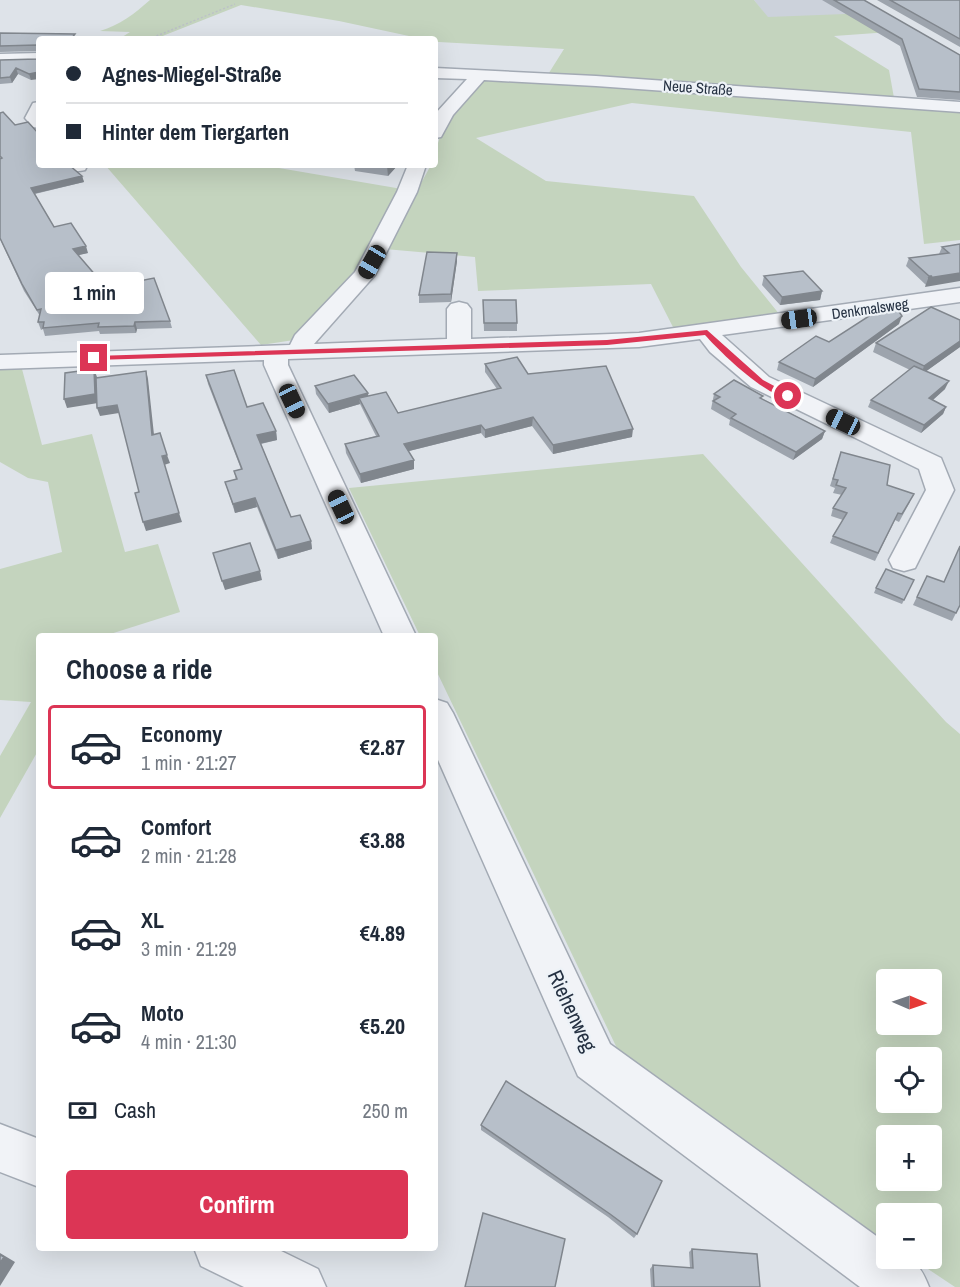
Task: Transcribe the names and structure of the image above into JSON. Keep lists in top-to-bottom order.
{
  "streets": {
    "street": ["Neue Straße", "Denkmalsweg", "Riehenweg"]
  },
  "north": "right",
  "page": {
    "banner": ["Agnes-Miegel-Straße", "Hinter dem Tiergarten"],
    "bubble": "1 min",
    "heading": "Choose a ride",
    "list": [
      {
        "name": "Economy",
        "note": "1 min · 21:27",
        "value": "€2.87"
      },
      {
        "name": "Comfort",
        "note": "2 min · 21:28",
        "value": "€3.88"
      },
      {
        "name": "XL",
        "note": "3 min · 21:29",
        "value": "€4.89"
      },
      {
        "name": "Moto",
        "note": "4 min · 21:30",
        "value": "€5.20"
      }
    ],
    "map_buttons": ["+", "−"],
    "pay": ["Cash", "250 m"],
    "buttons": "Confirm"
  }
}
